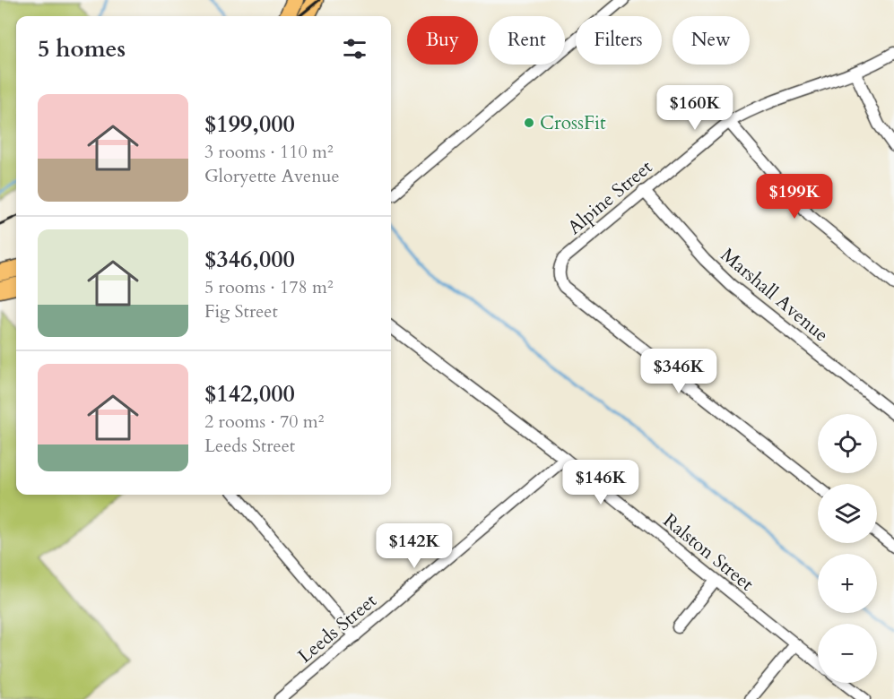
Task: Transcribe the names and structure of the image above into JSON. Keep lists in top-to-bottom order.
{
  "streets": {
    "street": [
      "Alpine Street",
      "Marshall Avenue",
      "Ralston Street",
      "Leeds Street"
    ]
  },
  "crossings": [
    ["Alpine Street", "Marshall Avenue"],
    ["Ralston Street", "Leeds Street"]
  ],
  "places": ["CrossFit"],
  "page": {
    "chip": [
      "Buy",
      "Rent",
      "Filters",
      "New"
    ],
    "heading": "5 homes",
    "list": [
      {
        "name": "$199,000",
        "note": "3 rooms · 110 m² · Gloryette Avenue"
      },
      {
        "name": "$346,000",
        "note": "5 rooms · 178 m² · Fig Street"
      },
      {
        "name": "$142,000",
        "note": "2 rooms · 70 m² · Leeds Street"
      }
    ],
    "price": [
      "$160K",
      "$199K",
      "$346K",
      "$146K",
      "$142K"
    ],
    "map_buttons": ["+", "−"]
  }
}
